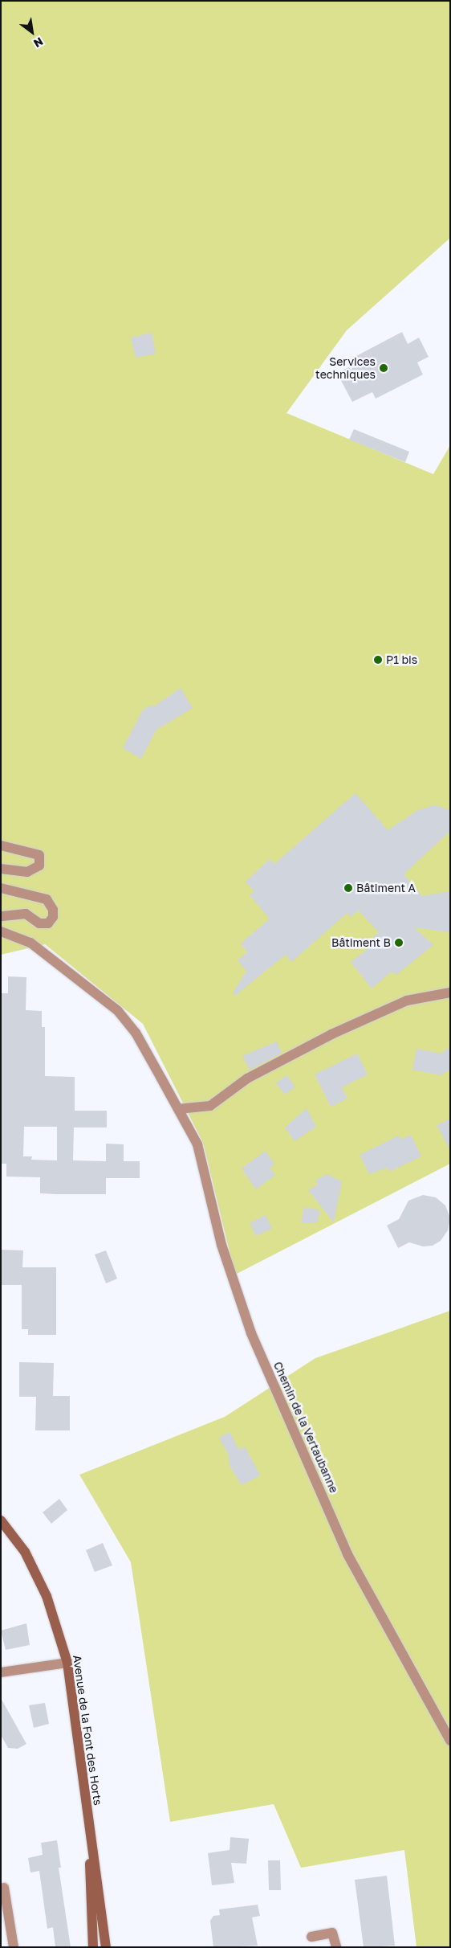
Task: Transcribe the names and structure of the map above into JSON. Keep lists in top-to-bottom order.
{
  "streets": {
    "main road": ["Avenue de la Font des Horts"],
    "street": ["Chemin de la Vertaubanne"]
  },
  "places": [
    "Services techniques",
    "P1 bis",
    "Bâtiment A",
    "Bâtiment B"
  ],
  "north": "bottom right"
}
